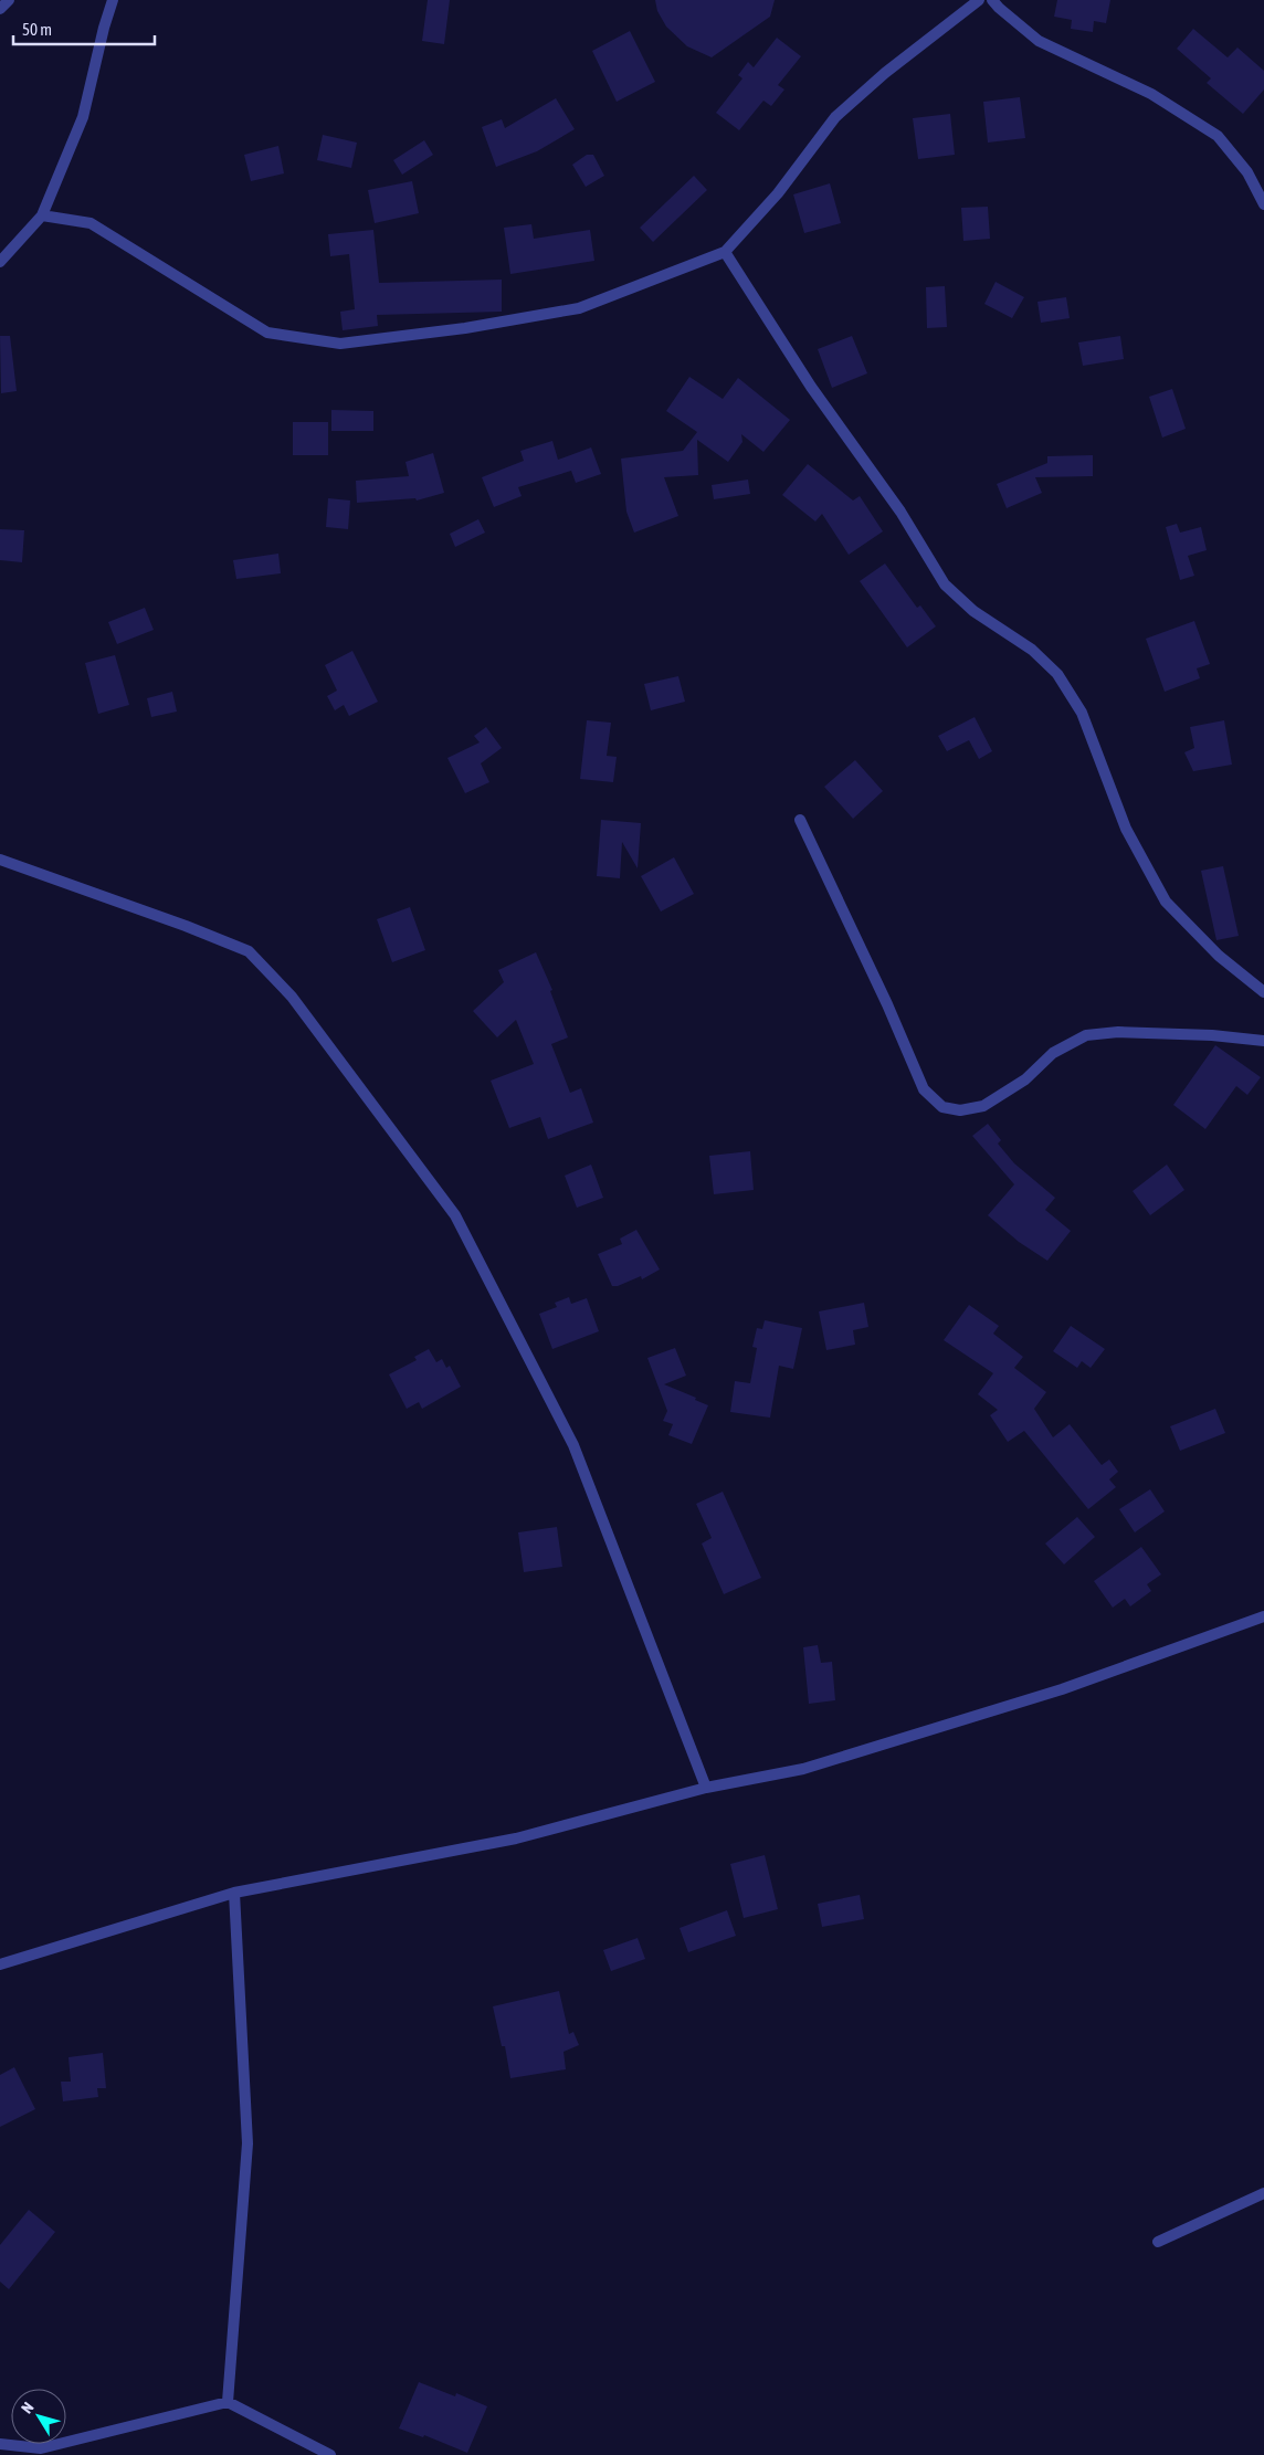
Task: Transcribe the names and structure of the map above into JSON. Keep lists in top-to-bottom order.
{
  "scale_bar": "50 m",
  "north": "top left"
}
